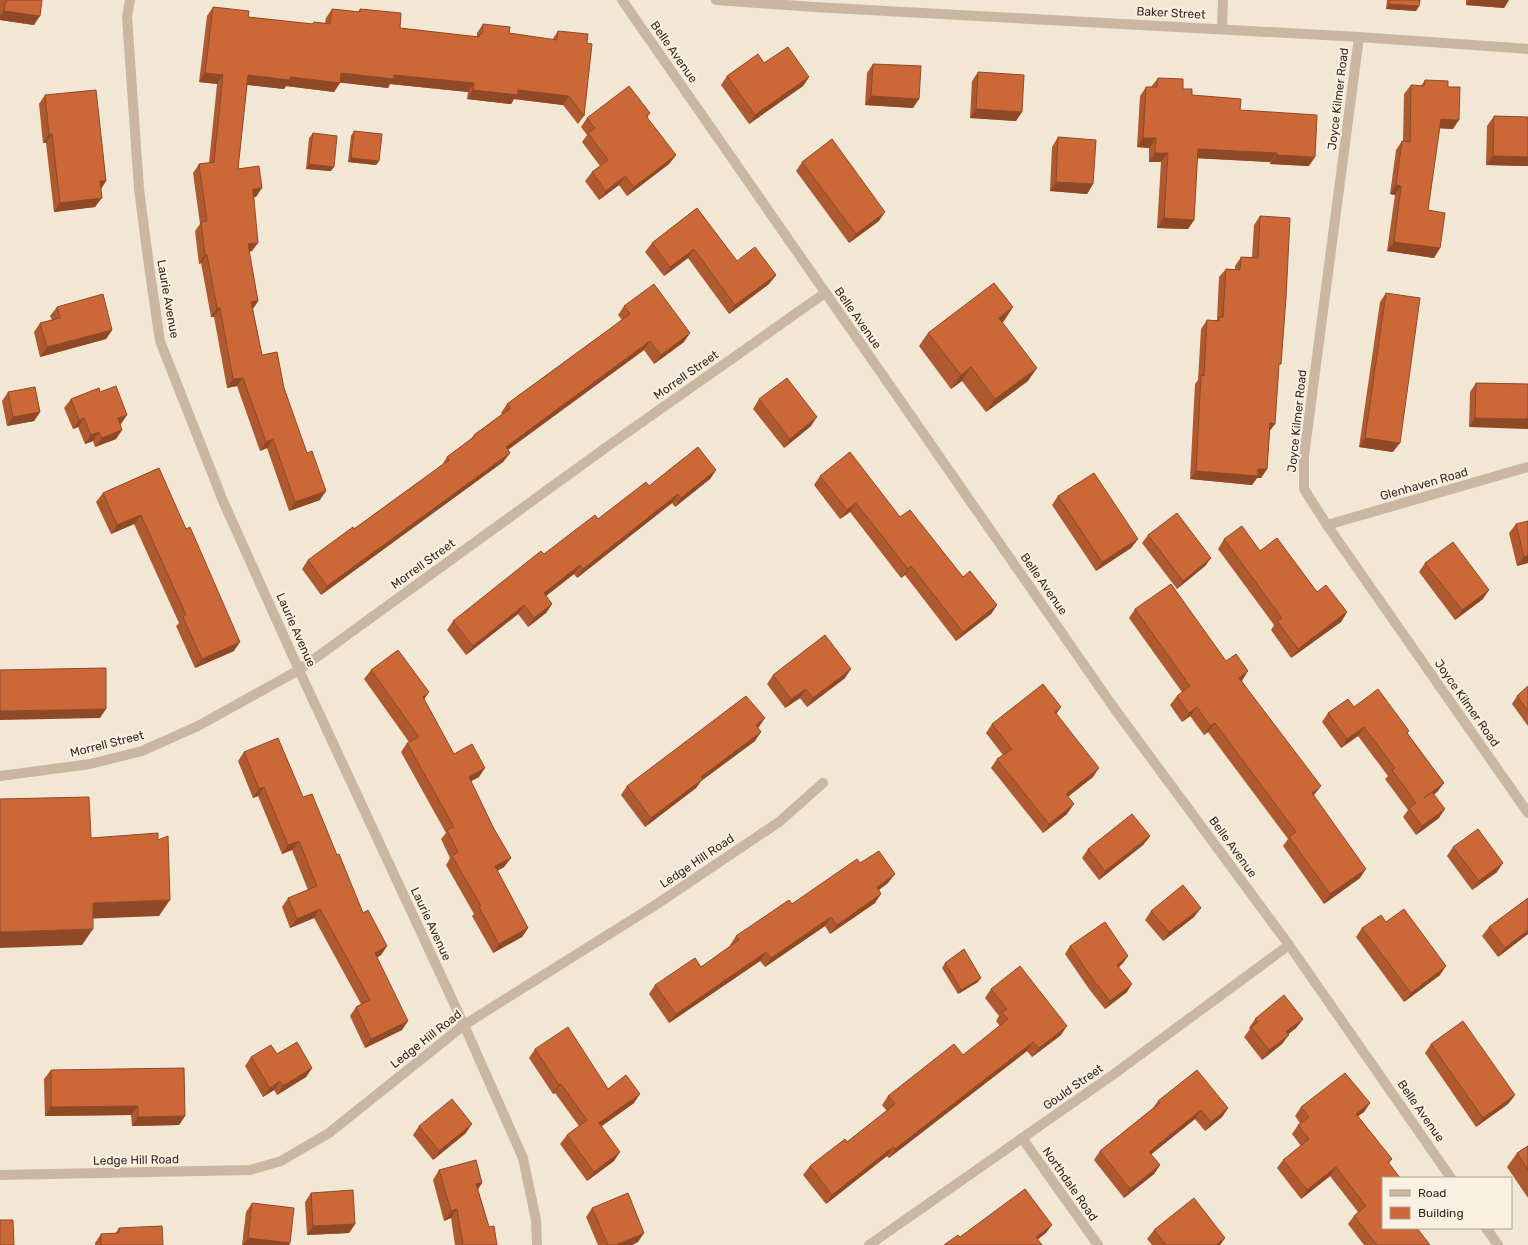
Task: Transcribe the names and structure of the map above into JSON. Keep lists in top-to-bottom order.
{
  "streets": {
    "street": [
      "Baker Street",
      "Belle Avenue",
      "Joyce Kilmer Road",
      "Laurie Avenue",
      "Morrell Street",
      "Glenhaven Road",
      "Ledge Hill Road",
      "Gould Street",
      "Northdale Road"
    ]
  },
  "crossings": [
    ["Baker Street", "Joyce Kilmer Road"],
    ["Belle Avenue", "Morrell Street"],
    ["Belle Avenue", "Gould Street"],
    ["Joyce Kilmer Road", "Glenhaven Road"],
    ["Laurie Avenue", "Morrell Street"],
    ["Laurie Avenue", "Ledge Hill Road"],
    ["Gould Street", "Northdale Road"]
  ],
  "legend": ["Road", "Building"]
}
